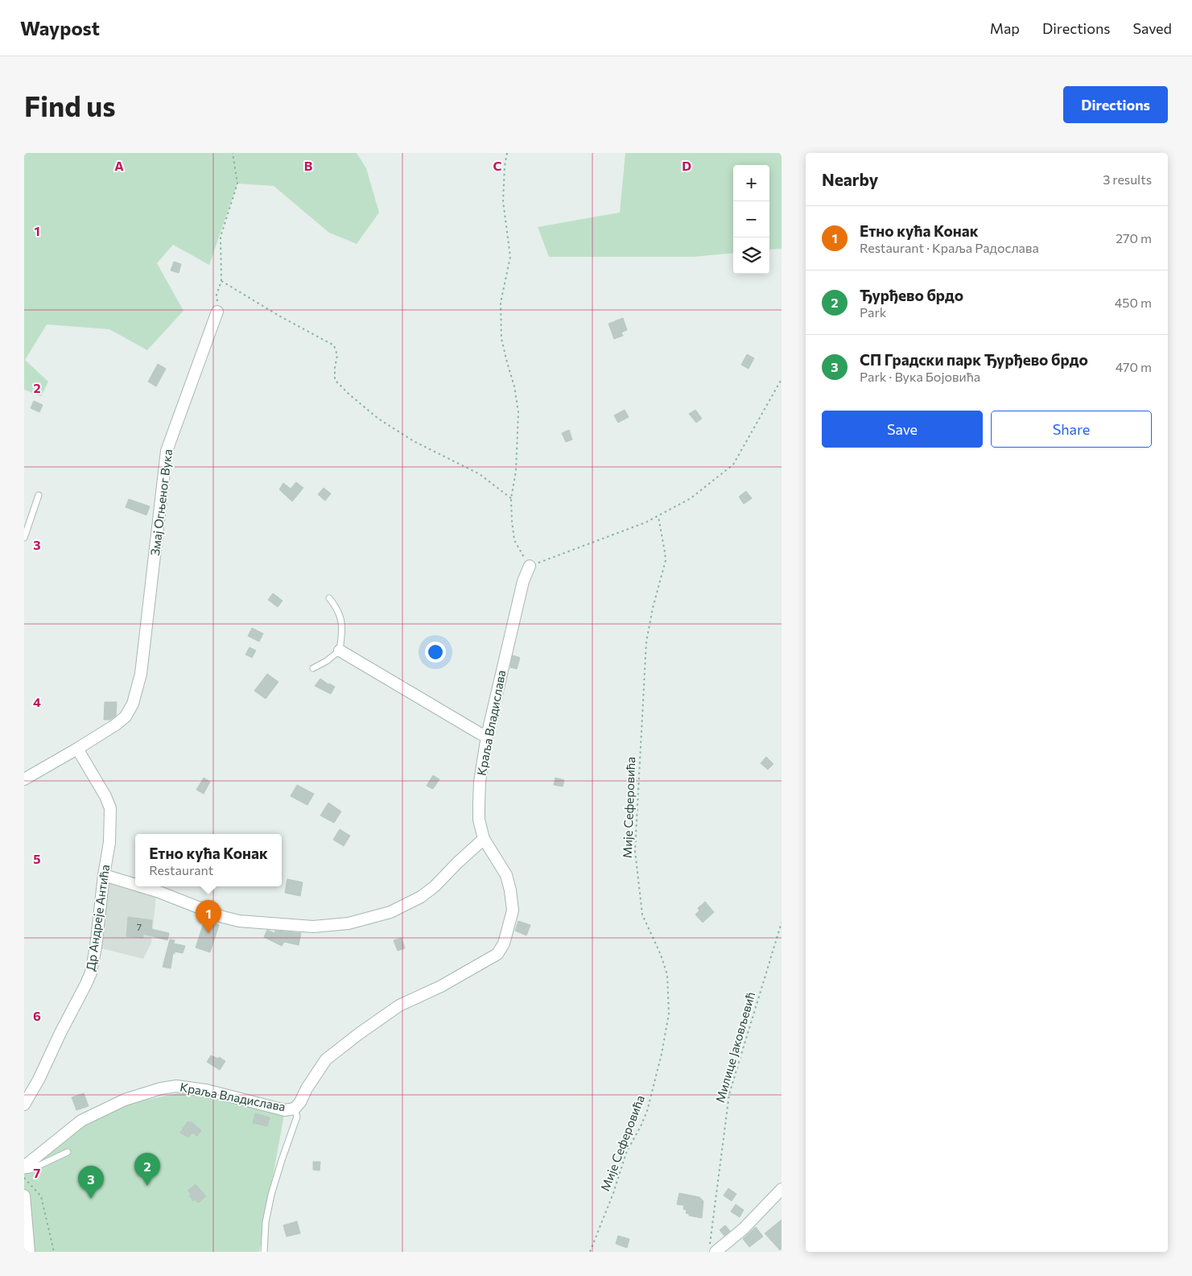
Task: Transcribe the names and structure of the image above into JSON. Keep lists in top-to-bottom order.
{
  "streets": {
    "street": ["Змај Огњеног Вука", "Краља Владислава", "Др Андреје Антића"],
    "path": ["Мије Сеферовића", "Милице Јаковљевић"]
  },
  "crossings": [
    ["Змај Огњеног Вука", "Др Андреје Антића"]
  ],
  "house_numbers": ["7"],
  "page": {
    "header": "Waypost",
    "nav": ["Map", "Directions", "Saved"],
    "buttons": [
      "Directions",
      ["Save", "Share"]
    ],
    "title": "Find us",
    "heading": ["Nearby", "3 results"],
    "map_buttons": ["+", "−"],
    "list": [
      {
        "mark": "1",
        "name": "Етно кућа Конак",
        "note": "Restaurant · Краља Радослава",
        "value": "270 m"
      },
      {
        "mark": "2",
        "name": "Ђурђево брдо",
        "note": "Park",
        "value": "450 m"
      },
      {
        "mark": "3",
        "name": "СП Градски парк Ђурђево брдо",
        "note": "Park · Вука Бојовића",
        "value": "470 m"
      }
    ],
    "popup": ["Етно кућа Конак", "Restaurant"],
    "pins": ["1", "2", "3"]
  },
  "grid": {
    "columns": [
      "A",
      "B",
      "C",
      "D"
    ],
    "rows": [
      "1",
      "2",
      "3",
      "4",
      "5",
      "6",
      "7"
    ]
  }
}
